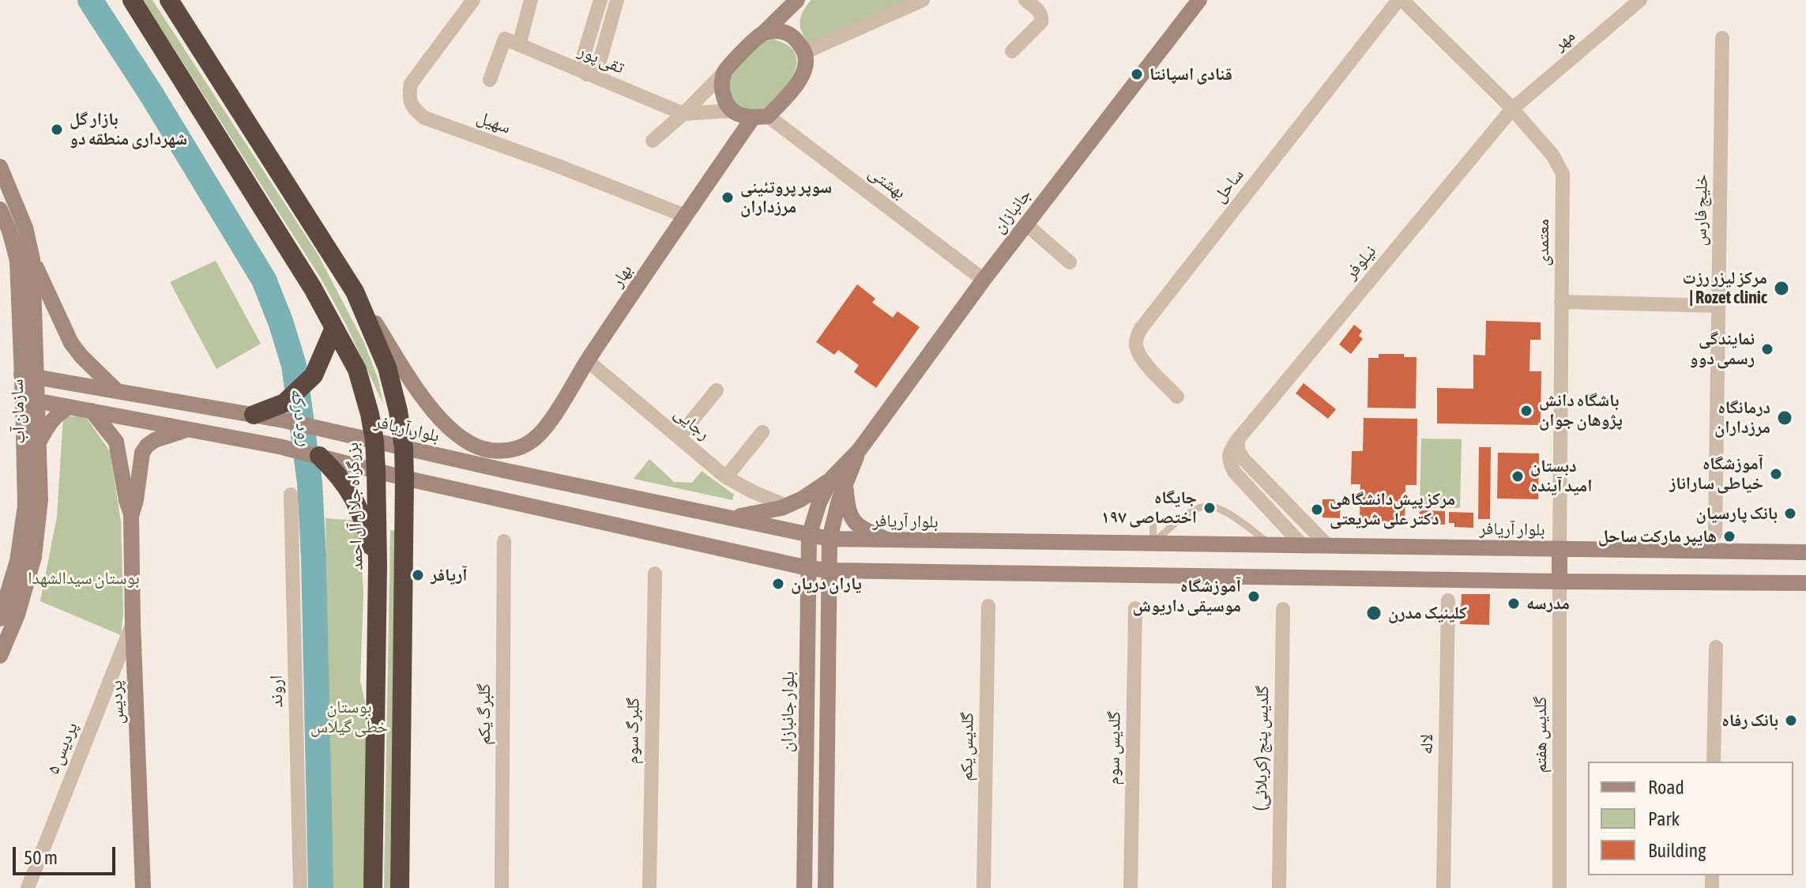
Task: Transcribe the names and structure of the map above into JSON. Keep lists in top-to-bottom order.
{
  "streets": {
    "highway": ["بزرگراه جلال آل احمد"],
    "main road": [
      "جانبازان",
      "بهار",
      "سازمان آب",
      "بلوار آریافر",
      "پردیس",
      "بلوار جانبازان"
    ],
    "street": [
      "مهر",
      "تقی پور",
      "سهیل",
      "بهشتی",
      "ساحل",
      "خلیج فارس",
      "معتمدی",
      "نیلوفر",
      "رجایی",
      "اروند",
      "گلبرگ یکم",
      "گلبرگ سوم",
      "گلدیس هفتم",
      "لاله",
      "گلدیس یکم",
      "پردیس ۵",
      "گلدیس سوم",
      "گلدیس پنج (کربلائی)"
    ]
  },
  "crossings": [
    ["مهر", "معتمدی"],
    ["مهر", "نیلوفر"],
    ["سهیل", "بهار"],
    ["بهشتی", "جانبازان"],
    ["بهشتی", "بهار"],
    ["ساحل", "معتمدی"],
    ["جانبازان", "بلوار آریافر"],
    ["جانبازان", "بلوار جانبازان"],
    ["معتمدی", "نیلوفر"],
    ["معتمدی", "بلوار آریافر"],
    ["نیلوفر", "بلوار آریافر"],
    ["بهار", "رجایی"],
    ["بلوار آریافر", "بزرگراه جلال آل احمد"],
    ["بلوار آریافر", "بلوار جانبازان"],
    ["پردیس", "پردیس ۵"]
  ],
  "water": ["رود درکه"],
  "parks": ["بوستان سیدالشهدا", "بوستان خطی گیلاس"],
  "places": [
    "قنادی اسپانتا",
    "بازار گل شهرداری منطقه دو",
    "سوپر پروتئینی مرزداران",
    "مرکز لیزر رزت | Rozet clinic",
    "نمایندگی رسمی دوو",
    "باشگاه دانش پژوهان جوان",
    "درمانگاه مرزداران",
    "آموزشگاه خیاطی ساراناز",
    "دبستان امید آینده",
    "جایگاه اختصاصی ۱۹۷",
    "مرکز پیش‌دانشگاهی دکتر علی شریعتی",
    "بانک پارسیان",
    "هایپر مارکت ساحل",
    "آریافر",
    "یاران دریان",
    "آموزشگاه موسیقی داریوش",
    "مدرسه",
    "کلینیک مدرن",
    "بانک رفاه"
  ],
  "legend": ["Road", "Park", "Building"],
  "scale_bar": "50 m"
}
